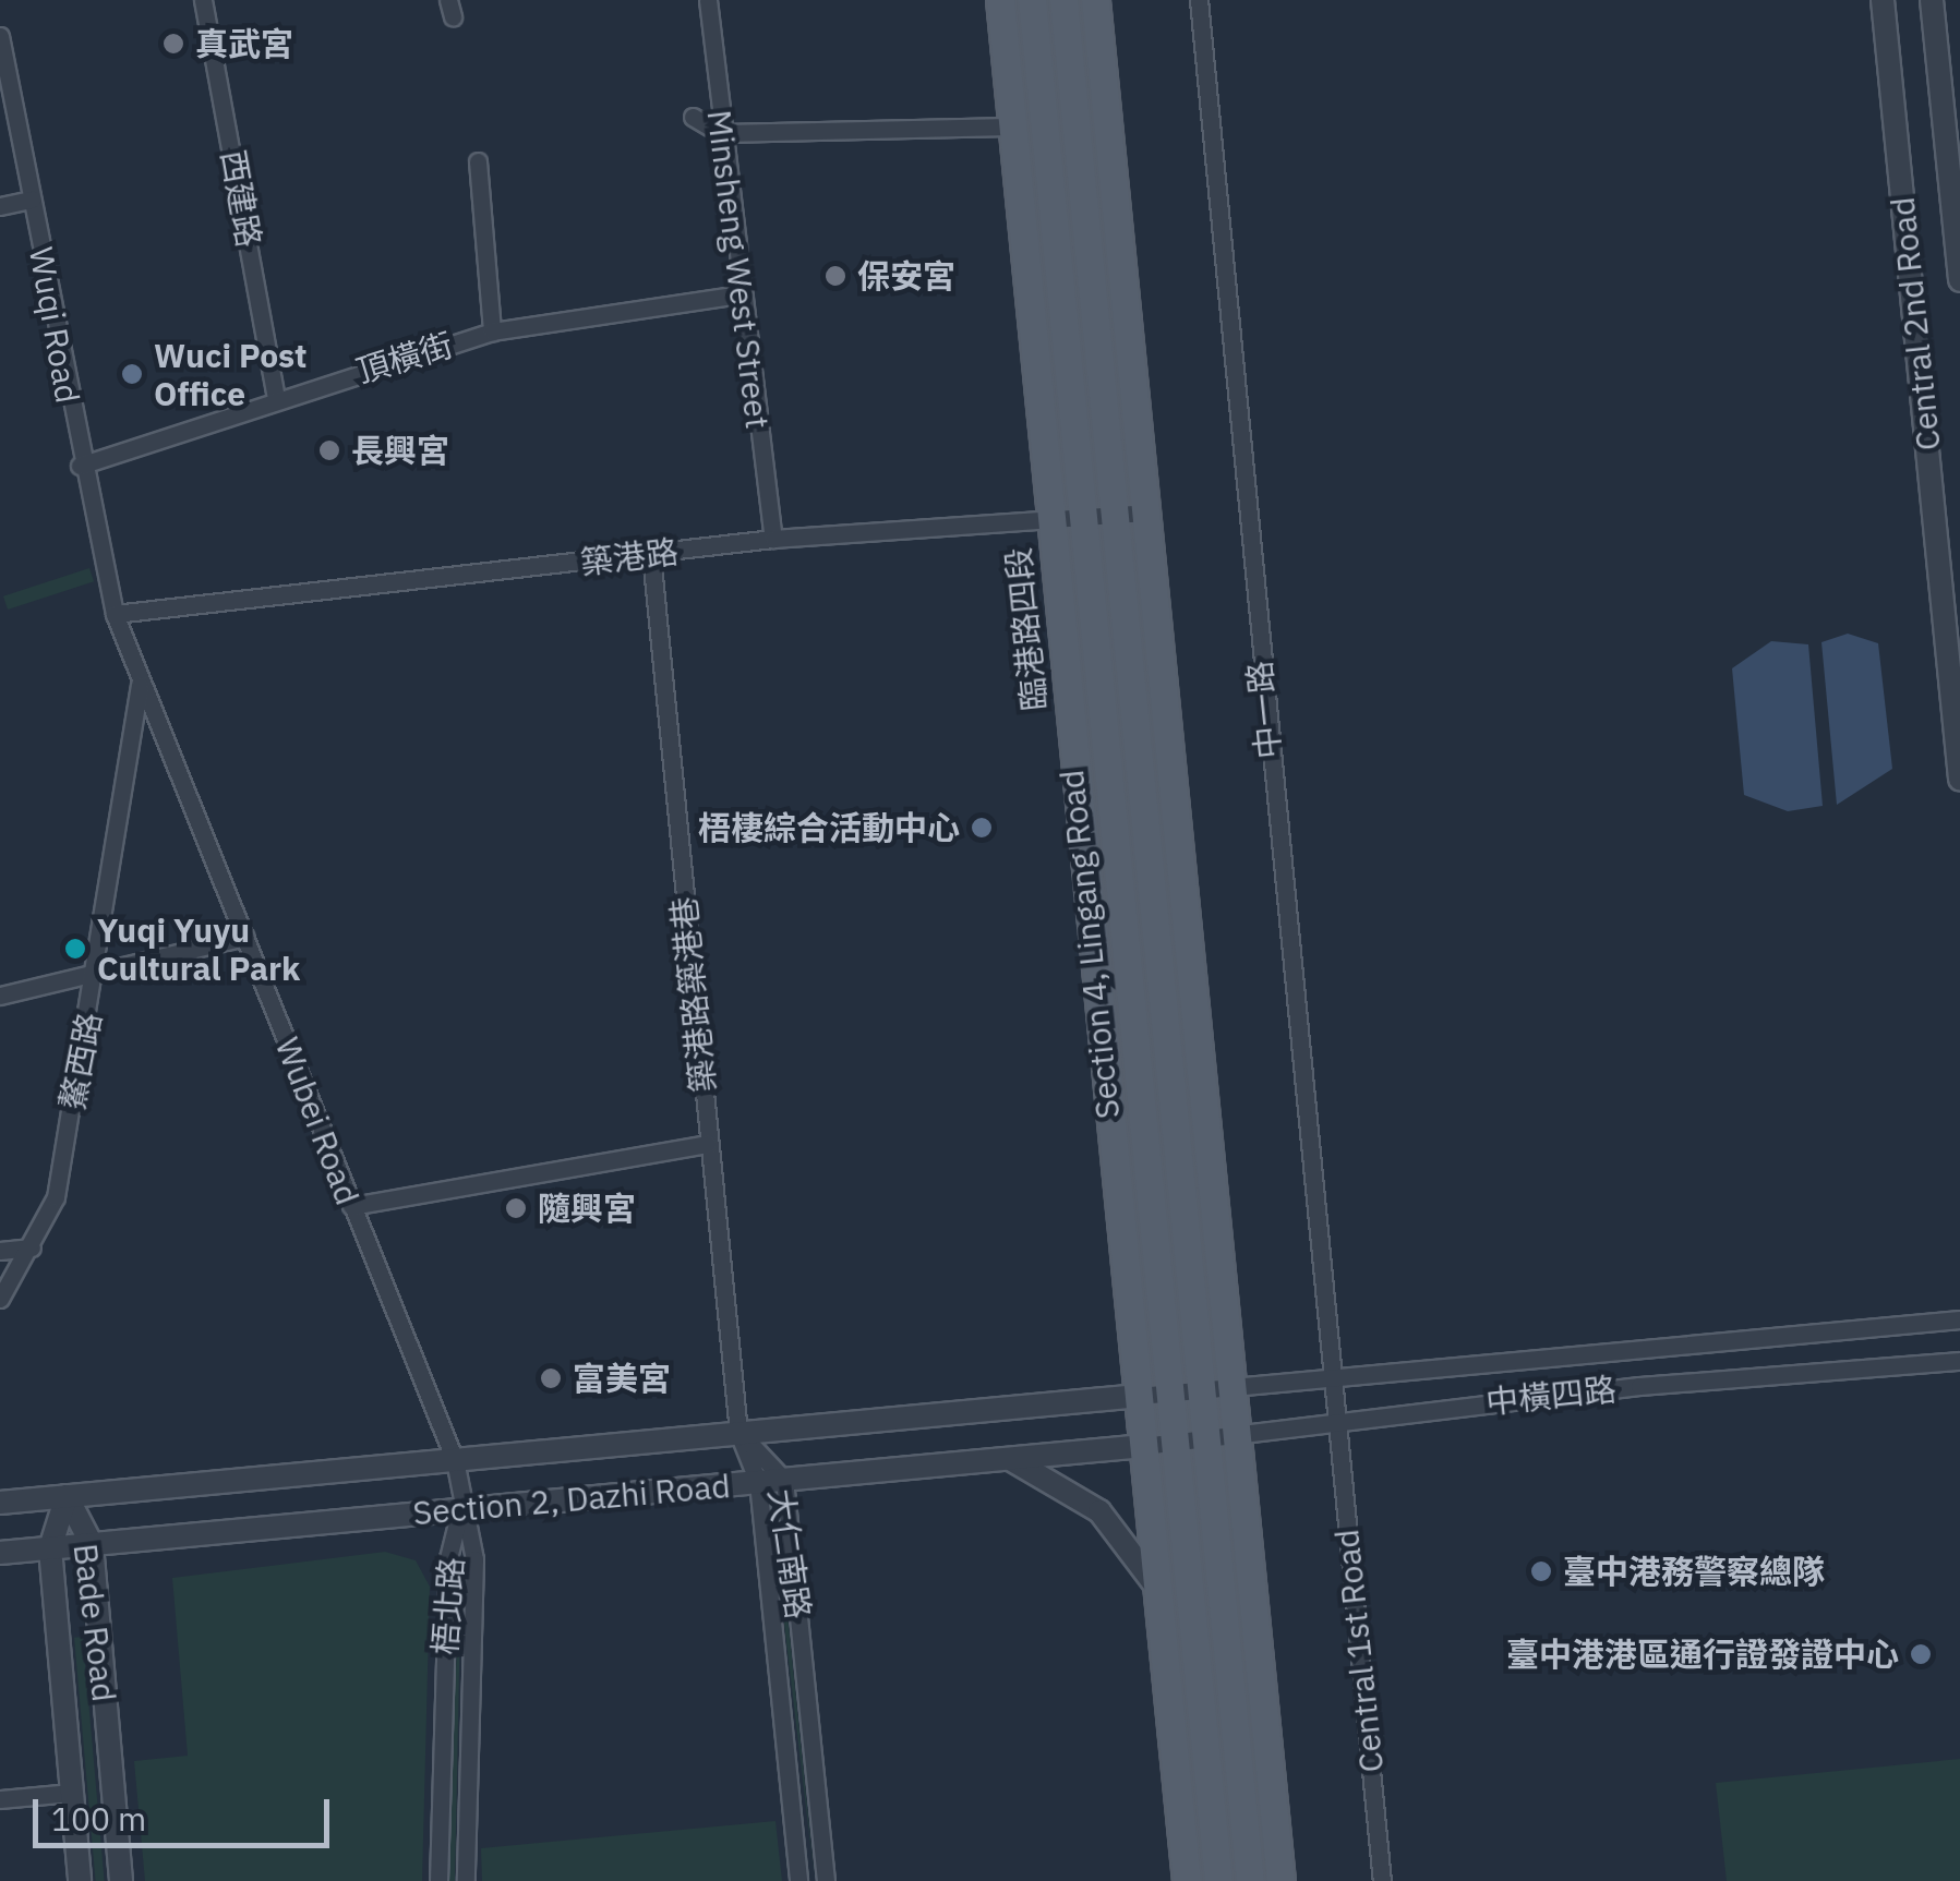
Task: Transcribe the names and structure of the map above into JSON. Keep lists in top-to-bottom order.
{
  "streets": {
    "main road": ["臨港路四段", "Section 4, Lingang Road"],
    "street": [
      "西建路",
      "Minsheng West Street",
      "Central 2nd Road",
      "Wuqi Road",
      "頂橫街",
      "築港路",
      "中一路",
      "築港路築港巷",
      "鰲西路",
      "Wubei Road",
      "中橫四路",
      "Section 2, Dazhi Road",
      "大仁南路",
      "梧北路",
      "Bade Road",
      "Central 1st Road"
    ]
  },
  "crossings": [
    ["西建路", "頂橫街"],
    ["Minsheng West Street", "頂橫街"],
    ["Minsheng West Street", "築港路"],
    ["Wuqi Road", "頂橫街"],
    ["Wuqi Road", "築港路"],
    ["Wuqi Road", "Wubei Road"],
    ["築港路", "臨港路四段"],
    ["築港路", "Section 4, Lingang Road"],
    ["築港路", "築港路築港巷"],
    ["築港路", "Wubei Road"],
    ["臨港路四段", "中橫四路"],
    ["臨港路四段", "Section 2, Dazhi Road"],
    ["中一路", "中橫四路"],
    ["中一路", "Central 1st Road"],
    ["Section 4, Lingang Road", "中橫四路"],
    ["築港路築港巷", "Section 2, Dazhi Road"],
    ["築港路築港巷", "大仁南路"],
    ["鰲西路", "Wubei Road"],
    ["Wubei Road", "Section 2, Dazhi Road"],
    ["Wubei Road", "梧北路"],
    ["中橫四路", "Section 2, Dazhi Road"],
    ["中橫四路", "Central 1st Road"],
    ["Section 2, Dazhi Road", "大仁南路"],
    ["Section 2, Dazhi Road", "梧北路"],
    ["Section 2, Dazhi Road", "Bade Road"]
  ],
  "places": [
    "真武宮",
    "保安宮",
    "Wuci Post Office",
    "長興宮",
    "梧棲綜合活動中心",
    "Yuqi Yuyu Cultural Park",
    "隨興宮",
    "富美宮",
    "臺中港務警察總隊",
    "臺中港港區通行證發證中心"
  ],
  "scale_bar": "100 m"
}
